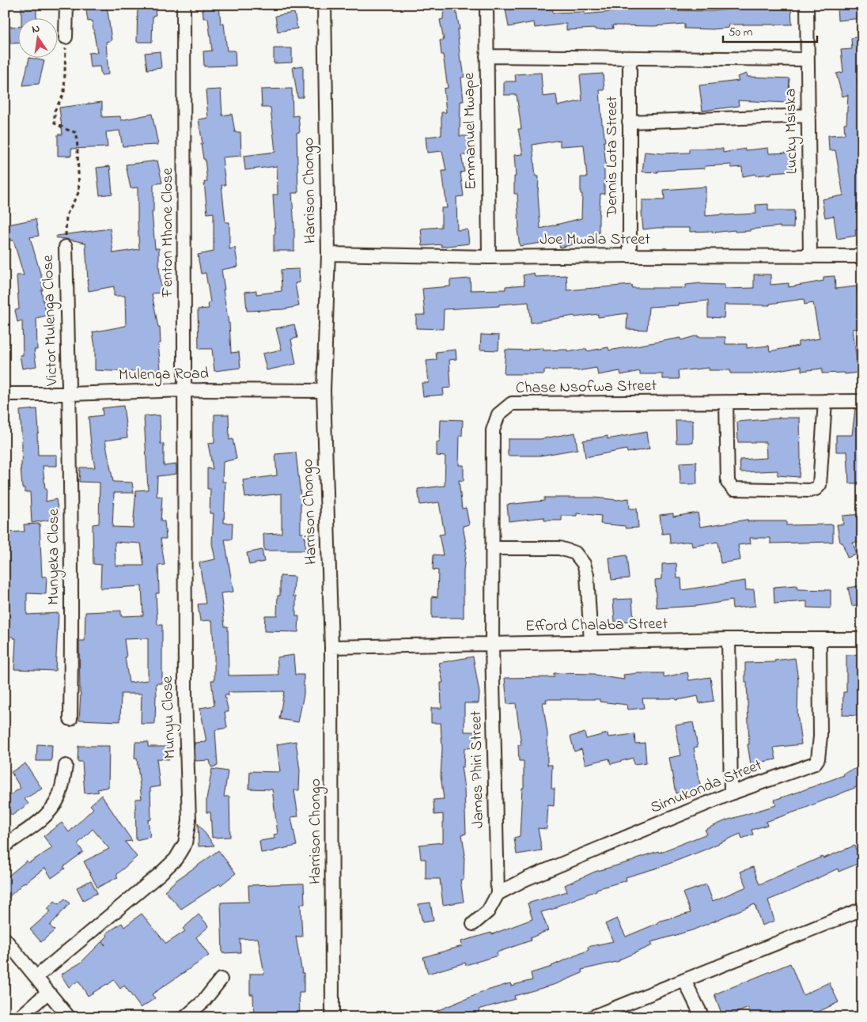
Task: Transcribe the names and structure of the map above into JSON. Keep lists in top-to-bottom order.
{
  "streets": {
    "street": [
      "Emmanuel Mwape",
      "Lucky Msiska",
      "Dennis Lota Street",
      "Harrison Chongo",
      "Fenton Mhone Close",
      "Joe Mwala Street",
      "Victor Mulenga Close",
      "Mulenga Road",
      "Chase Nsofwa Street",
      "Munyeka Close",
      "Efford Chalaba Street",
      "Munyu Close",
      "James Phiri Street",
      "Simukonda Street"
    ]
  },
  "crossings": [
    ["Emmanuel Mwape", "Joe Mwala Street"],
    ["Lucky Msiska", "Joe Mwala Street"],
    ["Dennis Lota Street", "Joe Mwala Street"],
    ["Harrison Chongo", "Joe Mwala Street"],
    ["Harrison Chongo", "Mulenga Road"],
    ["Harrison Chongo", "Efford Chalaba Street"],
    ["Fenton Mhone Close", "Mulenga Road"],
    ["Fenton Mhone Close", "Munyu Close"],
    ["Victor Mulenga Close", "Mulenga Road"],
    ["Victor Mulenga Close", "Munyeka Close"],
    ["Mulenga Road", "Munyeka Close"],
    ["Mulenga Road", "Munyu Close"],
    ["Chase Nsofwa Street", "Efford Chalaba Street"],
    ["Chase Nsofwa Street", "James Phiri Street"],
    ["Efford Chalaba Street", "James Phiri Street"],
    ["Efford Chalaba Street", "Simukonda Street"],
    ["James Phiri Street", "Simukonda Street"]
  ],
  "scale_bar": "50 m",
  "north": "top"
}
